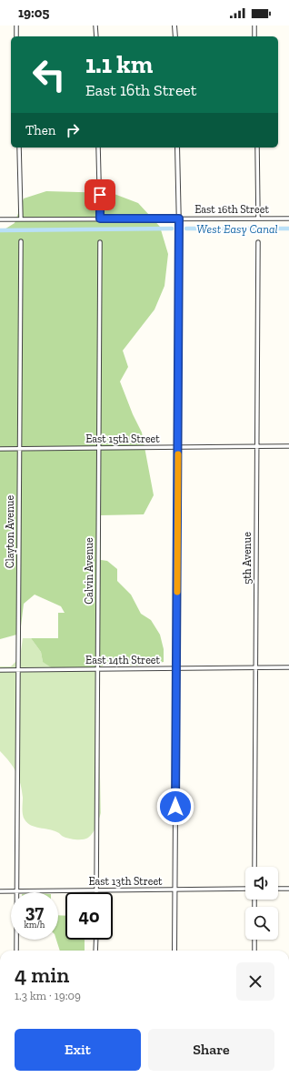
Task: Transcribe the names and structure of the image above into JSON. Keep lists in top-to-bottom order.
{
  "streets": {
    "street": [
      "East 16th Street",
      "East 15th Street",
      "Clayton Avenue",
      "5th Avenue",
      "Calvin Avenue",
      "East 14th Street",
      "East 13th Street"
    ]
  },
  "crossings": [
    ["East 15th Street", "Clayton Avenue"],
    ["East 15th Street", "5th Avenue"],
    ["East 15th Street", "Calvin Avenue"],
    ["Clayton Avenue", "East 14th Street"],
    ["Clayton Avenue", "East 13th Street"],
    ["5th Avenue", "East 14th Street"],
    ["Calvin Avenue", "East 14th Street"],
    ["Calvin Avenue", "East 13th Street"]
  ],
  "water": ["West Easy Canal"],
  "page": {
    "status": "19:05",
    "turn": ["1.1 km", "East 16th Street"],
    "then": "Then",
    "speed": "37 km/h",
    "limit": "40",
    "heading": ["4 min", "1.3 km · 19:09"],
    "buttons": ["Exit", "Share"]
  }
}
